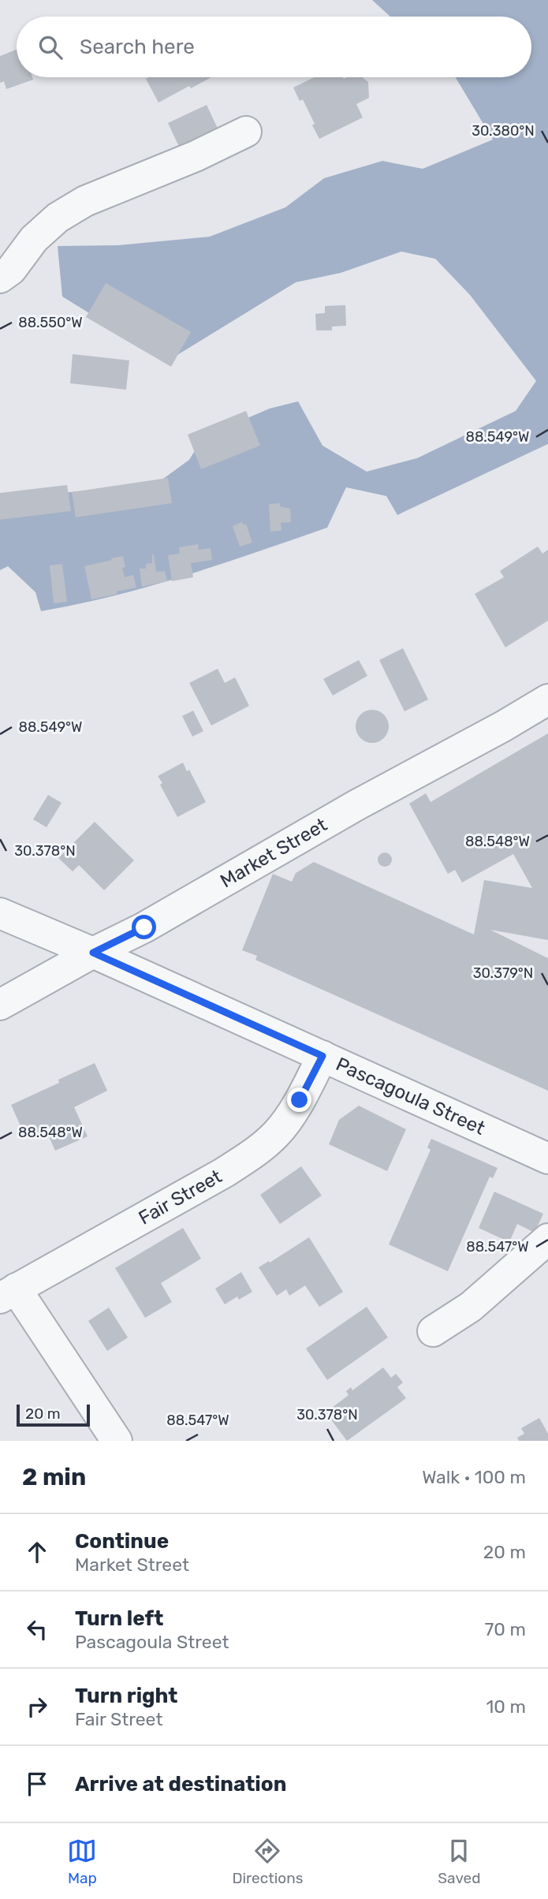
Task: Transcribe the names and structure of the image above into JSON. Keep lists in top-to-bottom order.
{
  "streets": {
    "street": ["Market Street", "Pascagoula Street", "Fair Street"]
  },
  "crossings": [
    ["Market Street", "Pascagoula Street"],
    ["Pascagoula Street", "Fair Street"]
  ],
  "scale_bar": "20 m",
  "page": {
    "search": "Search here",
    "scale": "20 m",
    "heading": ["2 min", "Walk · 100 m"],
    "list": [
      ["Continue", "Market Street", "20 m"],
      ["Turn left", "Pascagoula Street", "70 m"],
      ["Turn right", "Fair Street", "10 m"],
      "Arrive at destination"
    ],
    "nav": ["Map", "Directions", "Saved"]
  },
  "coordinates": [
    "30.380°N",
    "88.550°W",
    "88.549°W",
    "88.548°W",
    "30.378°N",
    "30.379°N",
    "88.547°W"
  ]
}
